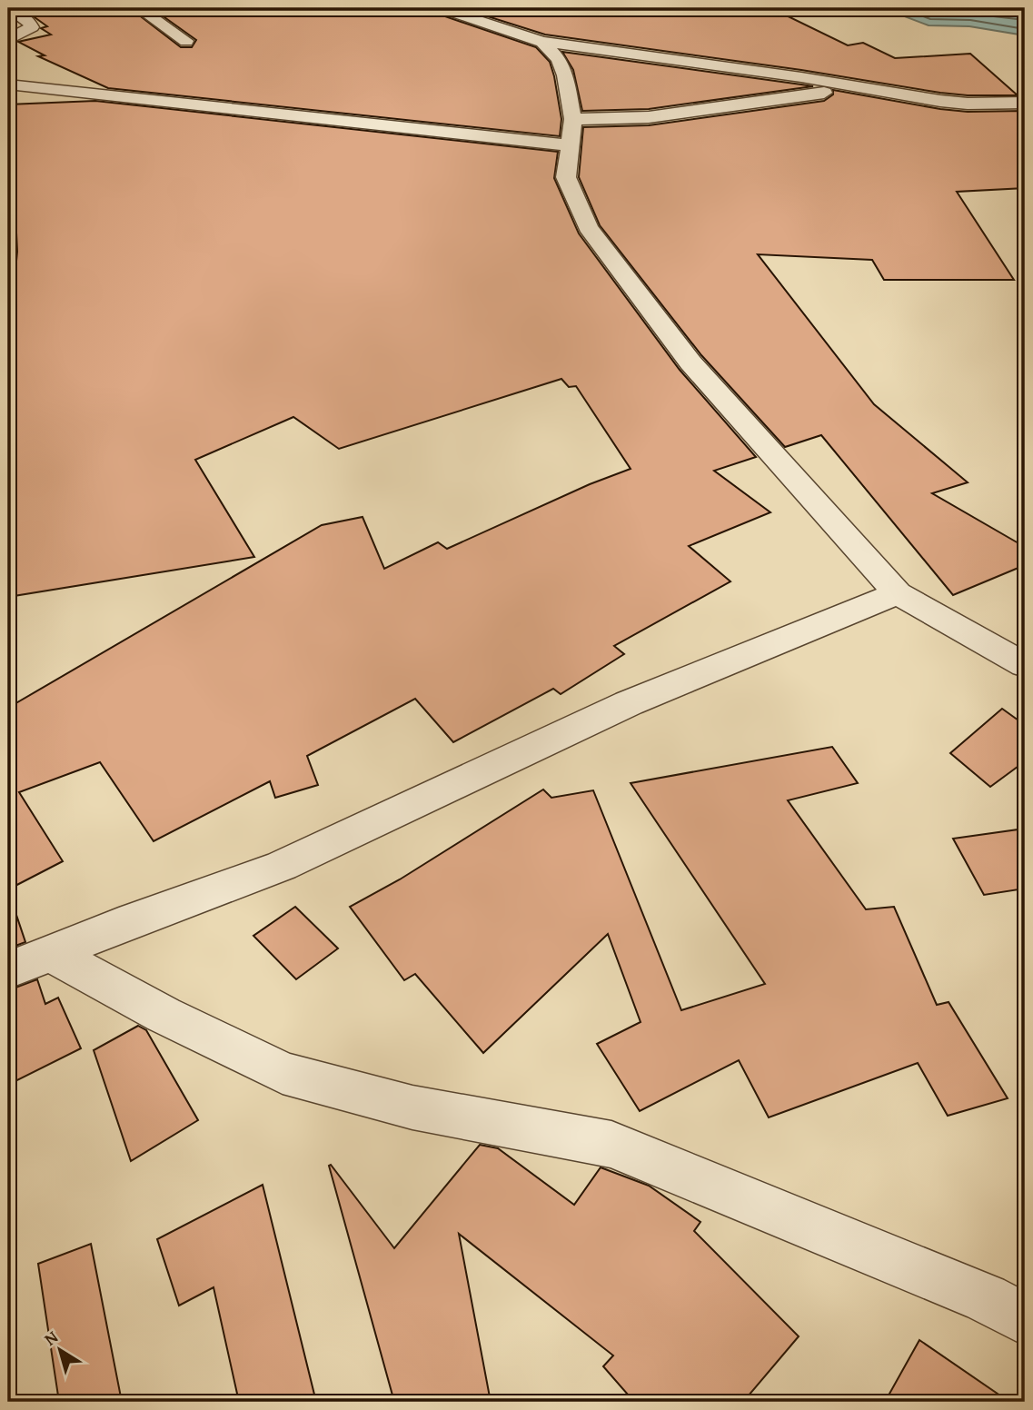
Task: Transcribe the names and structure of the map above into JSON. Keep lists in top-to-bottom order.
{
  "north": "top left"
}
